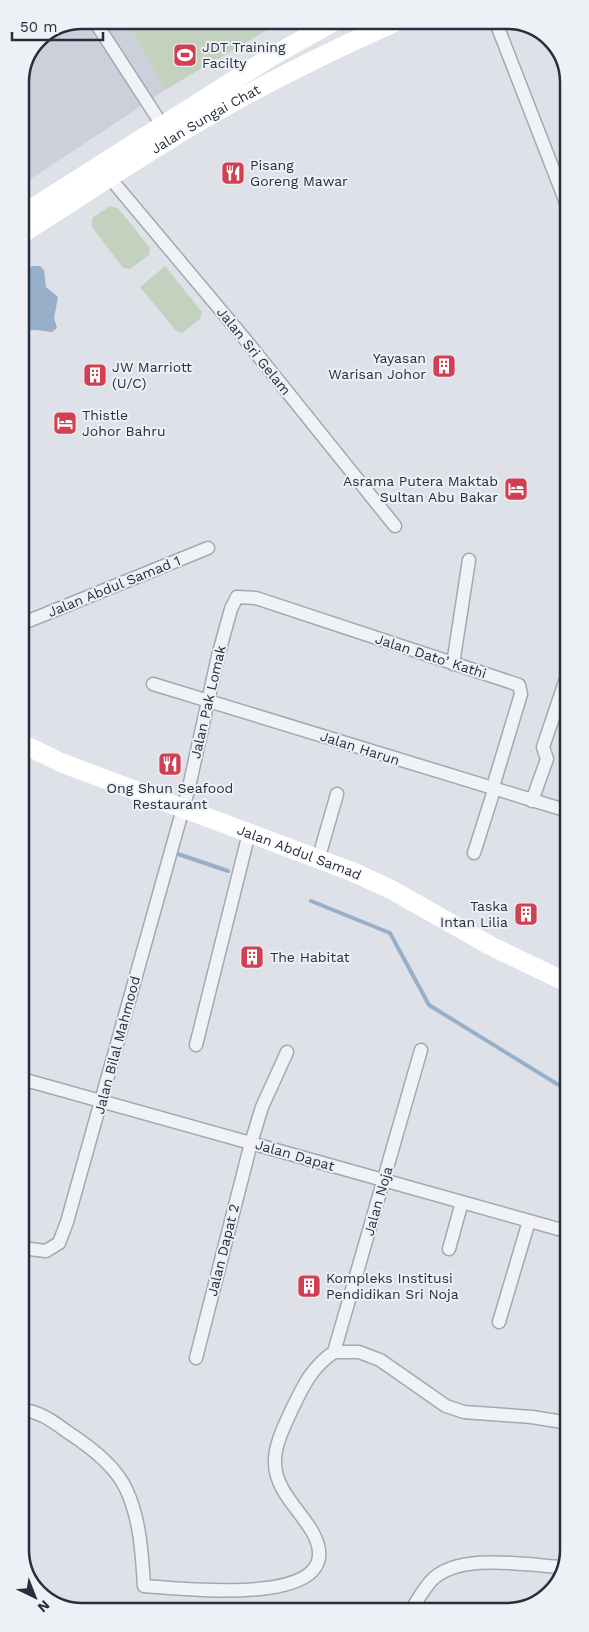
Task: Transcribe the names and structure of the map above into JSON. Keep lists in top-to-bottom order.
{
  "streets": {
    "main road": ["Jalan Sungai Chat", "Jalan Abdul Samad"],
    "street": [
      "Jalan Sri Gelam",
      "Jalan Abdul Samad 1",
      "Jalan Dato’ Kathi",
      "Jalan Pak Lomak",
      "Jalan Harun",
      "Jalan Bilal Mahmood",
      "Jalan Dapat",
      "Jalan Noja",
      "Jalan Dapat 2"
    ]
  },
  "crossings": [
    ["Jalan Sungai Chat", "Jalan Sri Gelam"],
    ["Jalan Dato’ Kathi", "Jalan Pak Lomak"],
    ["Jalan Dato’ Kathi", "Jalan Harun"],
    ["Jalan Pak Lomak", "Jalan Harun"],
    ["Jalan Pak Lomak", "Jalan Abdul Samad"],
    ["Jalan Pak Lomak", "Jalan Bilal Mahmood"],
    ["Jalan Abdul Samad", "Jalan Bilal Mahmood"],
    ["Jalan Bilal Mahmood", "Jalan Dapat"],
    ["Jalan Dapat", "Jalan Noja"],
    ["Jalan Dapat", "Jalan Dapat 2"]
  ],
  "places": {
    "sports": ["JDT Training Facilty"],
    "restaurant": ["Pisang Goreng Mawar", "Ong Shun Seafood Restaurant"],
    "building": [
      "Yayasan Warisan Johor",
      "JW Marriott (U/C)",
      "Taska Intan Lilia",
      "The Habitat",
      "Kompleks Institusi Pendidikan Sri Noja"
    ],
    "hotel": ["Thistle Johor Bahru", "Asrama Putera Maktab Sultan Abu Bakar"]
  },
  "scale_bar": "50 m",
  "north": "bottom right"
}
